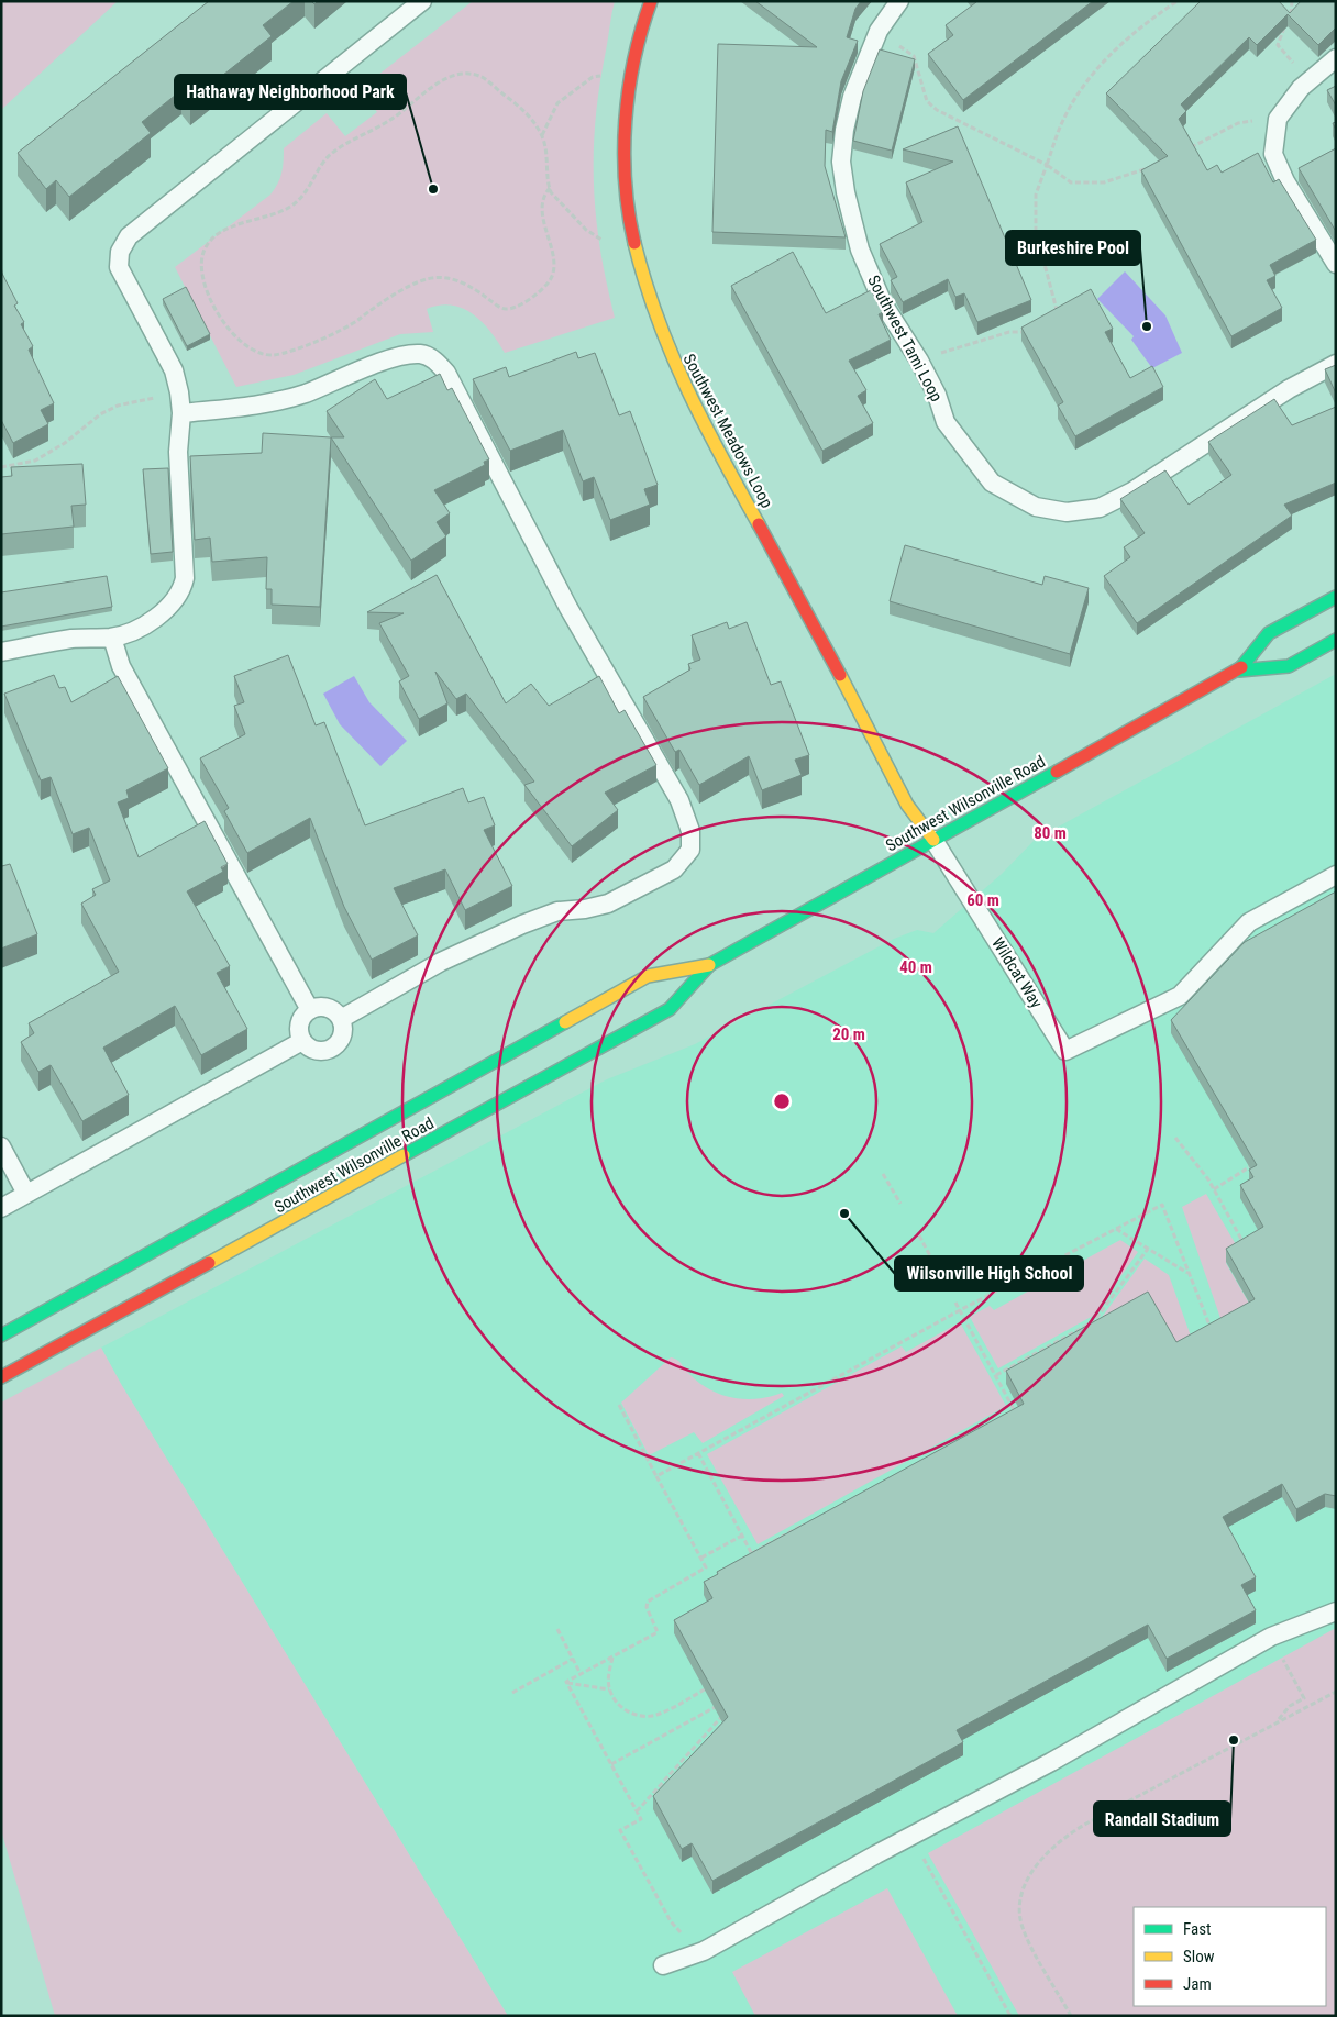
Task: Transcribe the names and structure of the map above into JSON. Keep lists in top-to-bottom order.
{
  "streets": {
    "main road": ["Southwest Meadows Loop", "Southwest Wilsonville Road"],
    "lane": ["Southwest Tami Loop", "Wildcat Way"]
  },
  "crossings": [
    ["Southwest Meadows Loop", "Southwest Wilsonville Road"],
    ["Southwest Meadows Loop", "Wildcat Way"],
    ["Southwest Wilsonville Road", "Wildcat Way"]
  ],
  "places": [
    "Hathaway Neighborhood Park",
    "Burkeshire Pool",
    "Wilsonville High School",
    "Randall Stadium"
  ],
  "legend": ["Fast", "Slow", "Jam"],
  "rings": [
    "80 m",
    "60 m",
    "40 m",
    "20 m"
  ]
}
